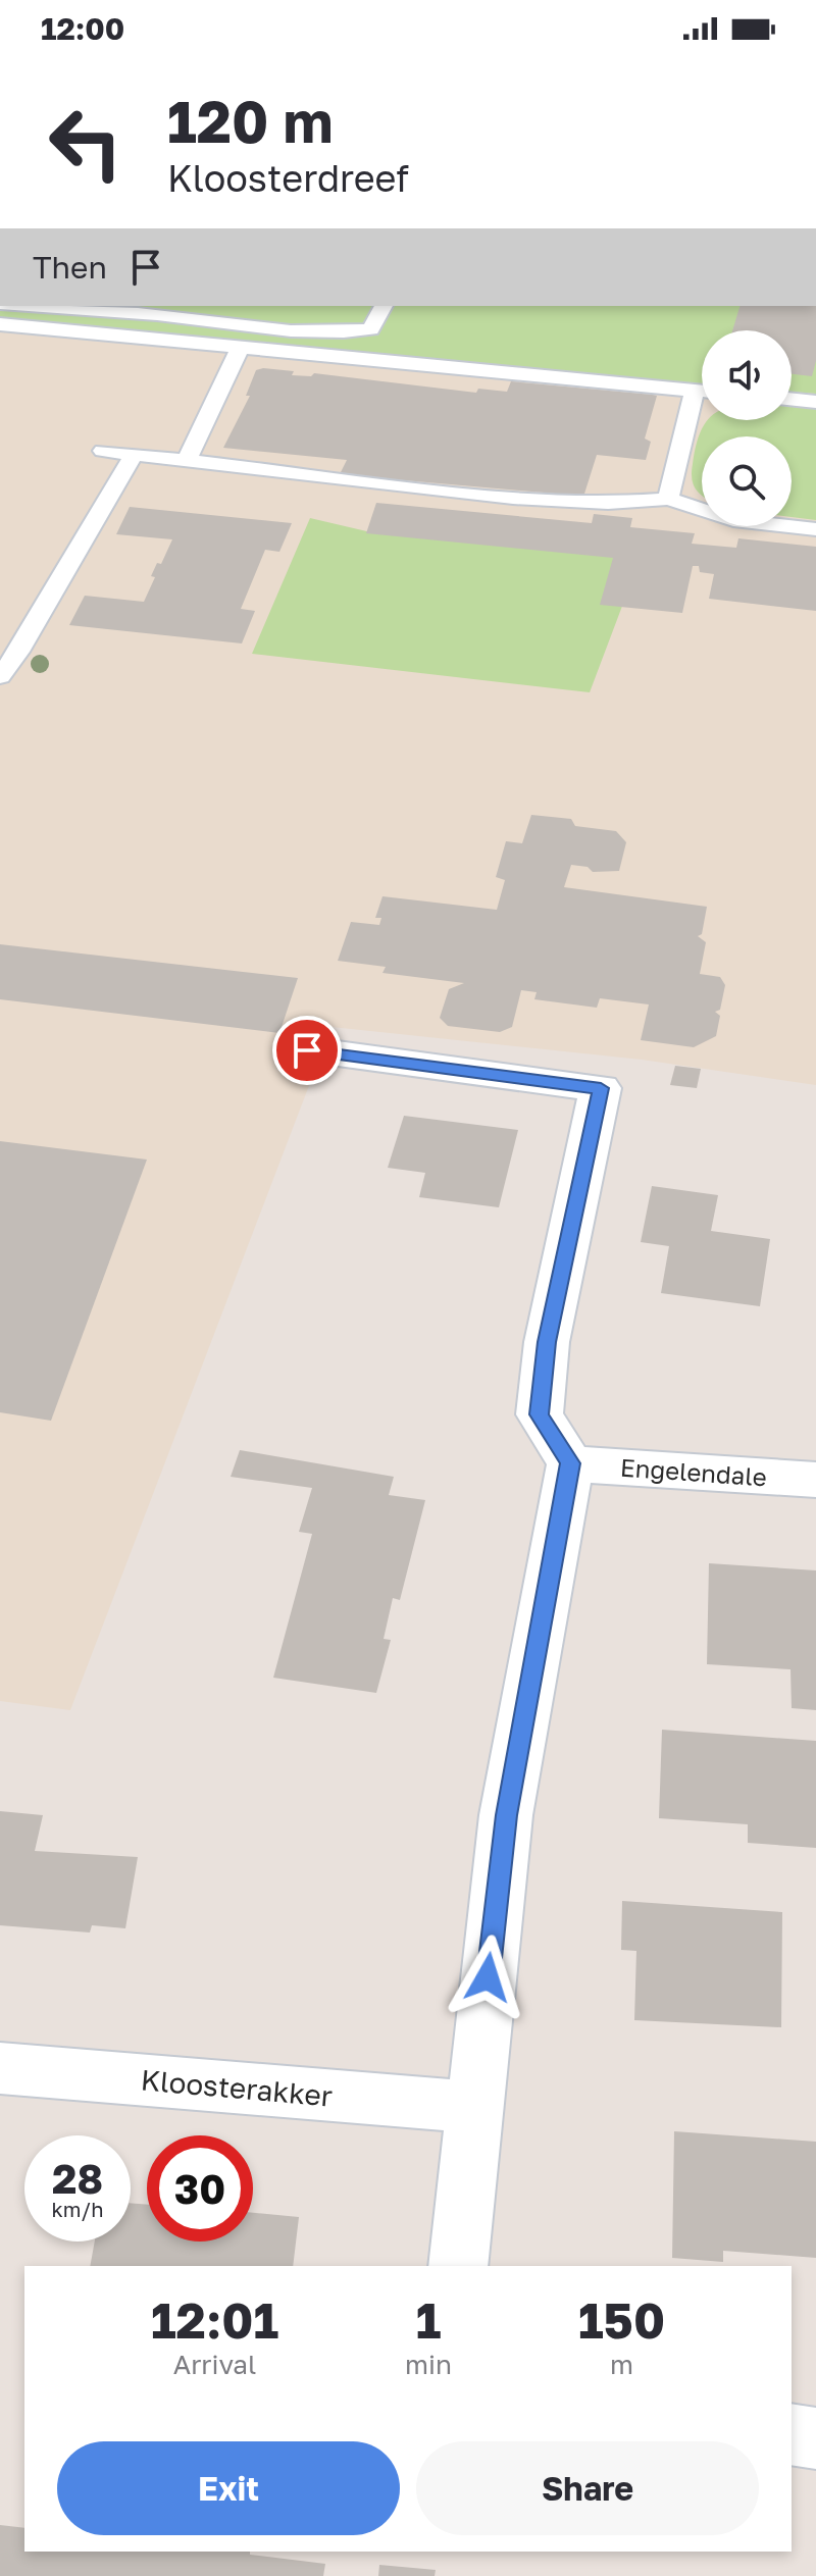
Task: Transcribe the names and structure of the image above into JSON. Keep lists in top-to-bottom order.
{
  "streets": {
    "street": ["Engelendale", "Kloosterakker"]
  },
  "page": {
    "status": "12:00",
    "turn": ["120 m", "Kloosterdreef"],
    "then": "Then",
    "speed": "28 km/h",
    "limit": "30",
    "eta": [
      "12:01",
      "Arrival",
      "1",
      "min",
      "150",
      "m"
    ],
    "buttons": ["Exit", "Share"]
  }
}
